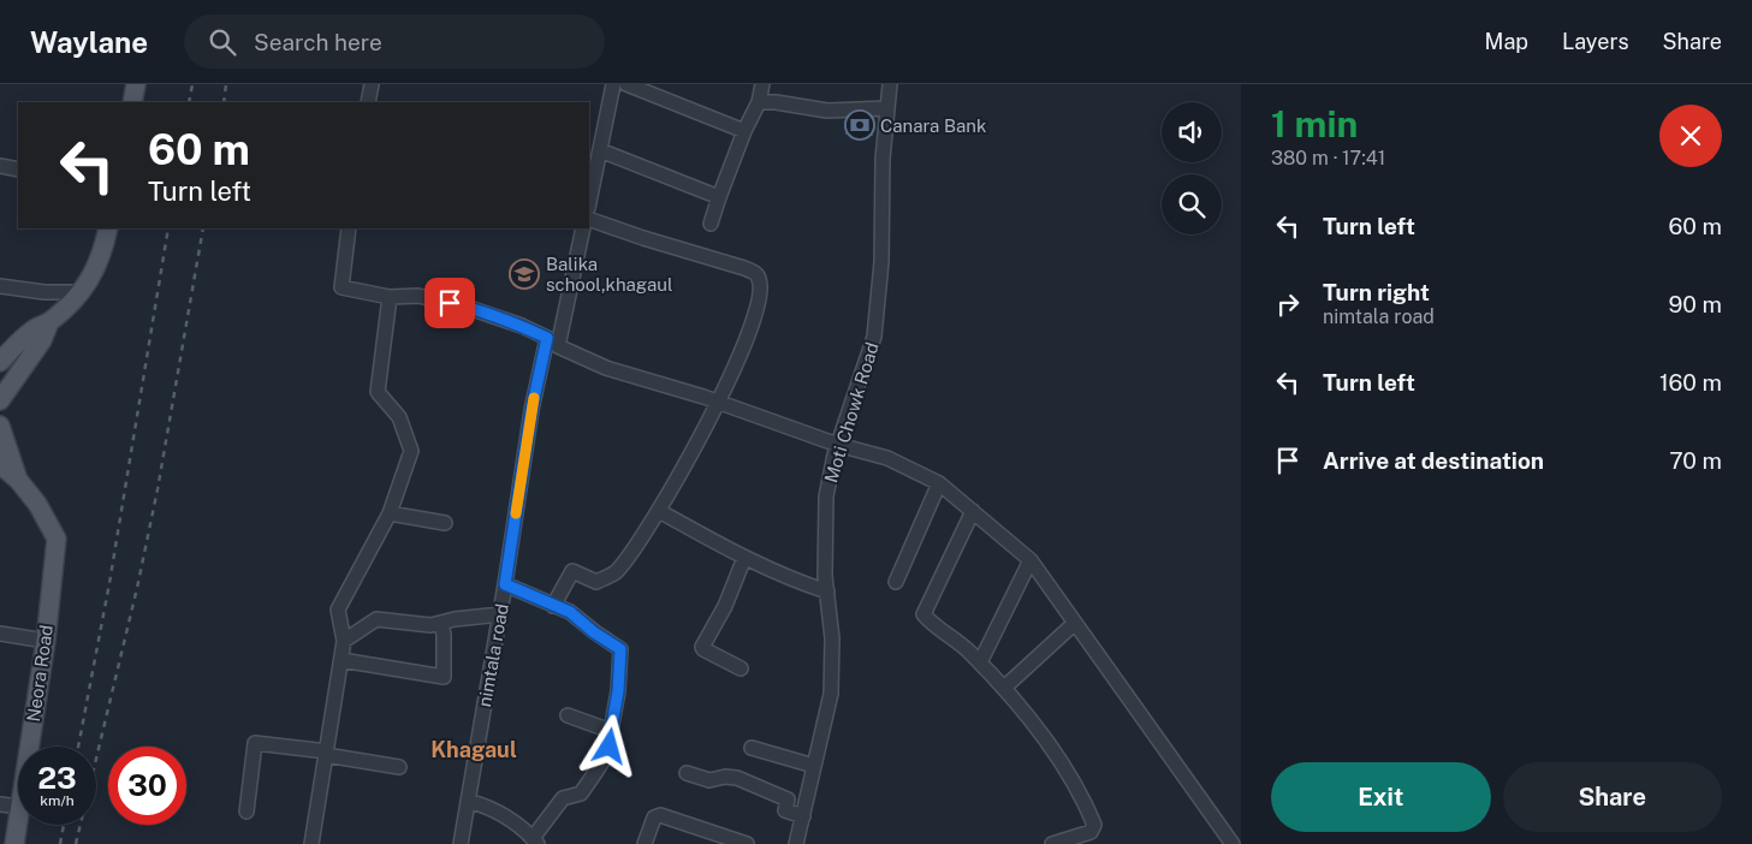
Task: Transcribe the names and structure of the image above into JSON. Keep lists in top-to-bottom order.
{
  "streets": {
    "main road": ["Neora Road"],
    "street": ["Moti Chowk Road", "nimtala road"]
  },
  "districts": ["Khagaul"],
  "places": {
    "bank": ["Canara Bank"],
    "school or university": ["Balika school,khagaul"]
  },
  "page": {
    "header": "Waylane",
    "search": "Search here",
    "nav": ["Map", "Layers", "Share"],
    "heading": ["1 min", "380 m · 17:41"],
    "turn": ["60 m", "Turn left"],
    "list": [
      {
        "name": "Turn left",
        "value": "60 m"
      },
      {
        "name": "Turn right",
        "note": "nimtala road",
        "value": "90 m"
      },
      {
        "name": "Turn left",
        "value": "160 m"
      },
      {
        "name": "Arrive at destination",
        "value": "70 m"
      }
    ],
    "speed": "23 km/h",
    "limit": "30",
    "buttons": ["Exit", "Share"]
  }
}
